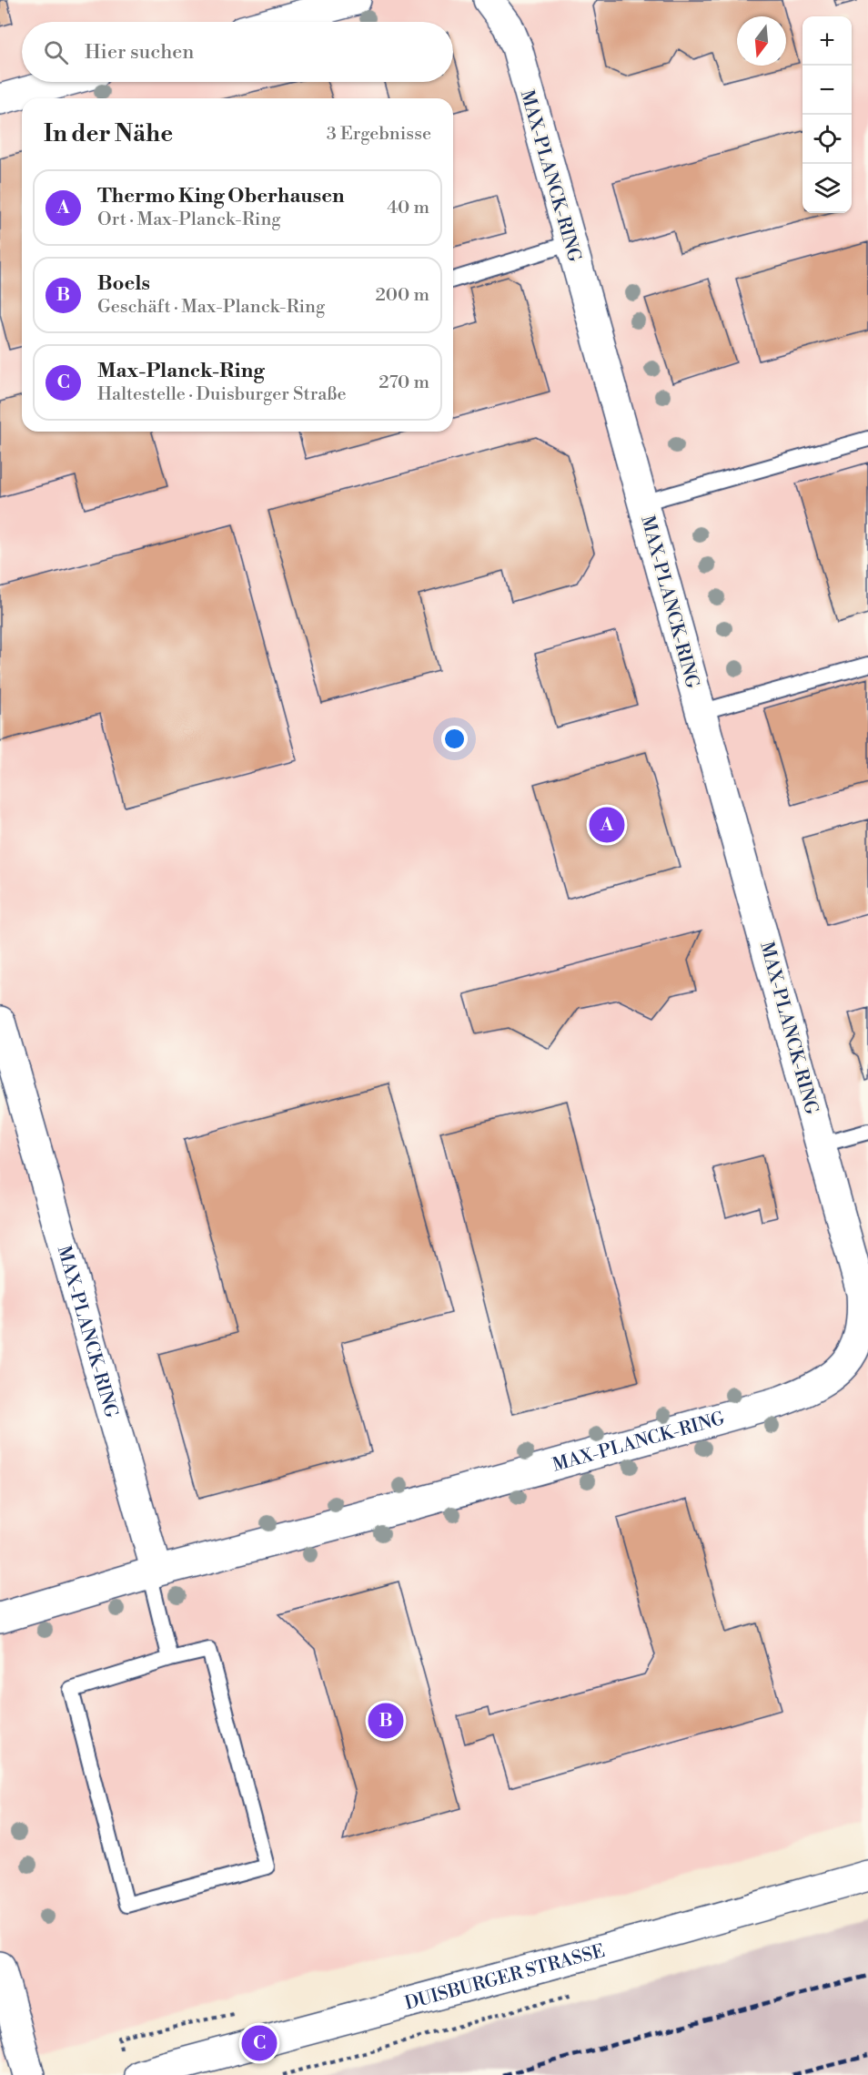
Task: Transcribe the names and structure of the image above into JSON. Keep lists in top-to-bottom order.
{
  "streets": {
    "street": ["MAX-PLANCK-RING", "DUISBURGER STRASSE"]
  },
  "north": "bottom",
  "page": {
    "map_buttons": ["+", "−"],
    "search": "Hier suchen",
    "heading": ["In der Nähe", "3 Ergebnisse"],
    "list": [
      {
        "mark": "A",
        "name": "Thermo King Oberhausen",
        "note": "Ort · Max-Planck-Ring",
        "value": "40 m"
      },
      {
        "mark": "B",
        "name": "Boels",
        "note": "Geschäft · Max-Planck-Ring",
        "value": "200 m"
      },
      {
        "mark": "C",
        "name": "Max-Planck-Ring",
        "note": "Haltestelle · Duisburger Straße",
        "value": "270 m"
      }
    ],
    "pins": ["A", "B", "C"]
  }
}
